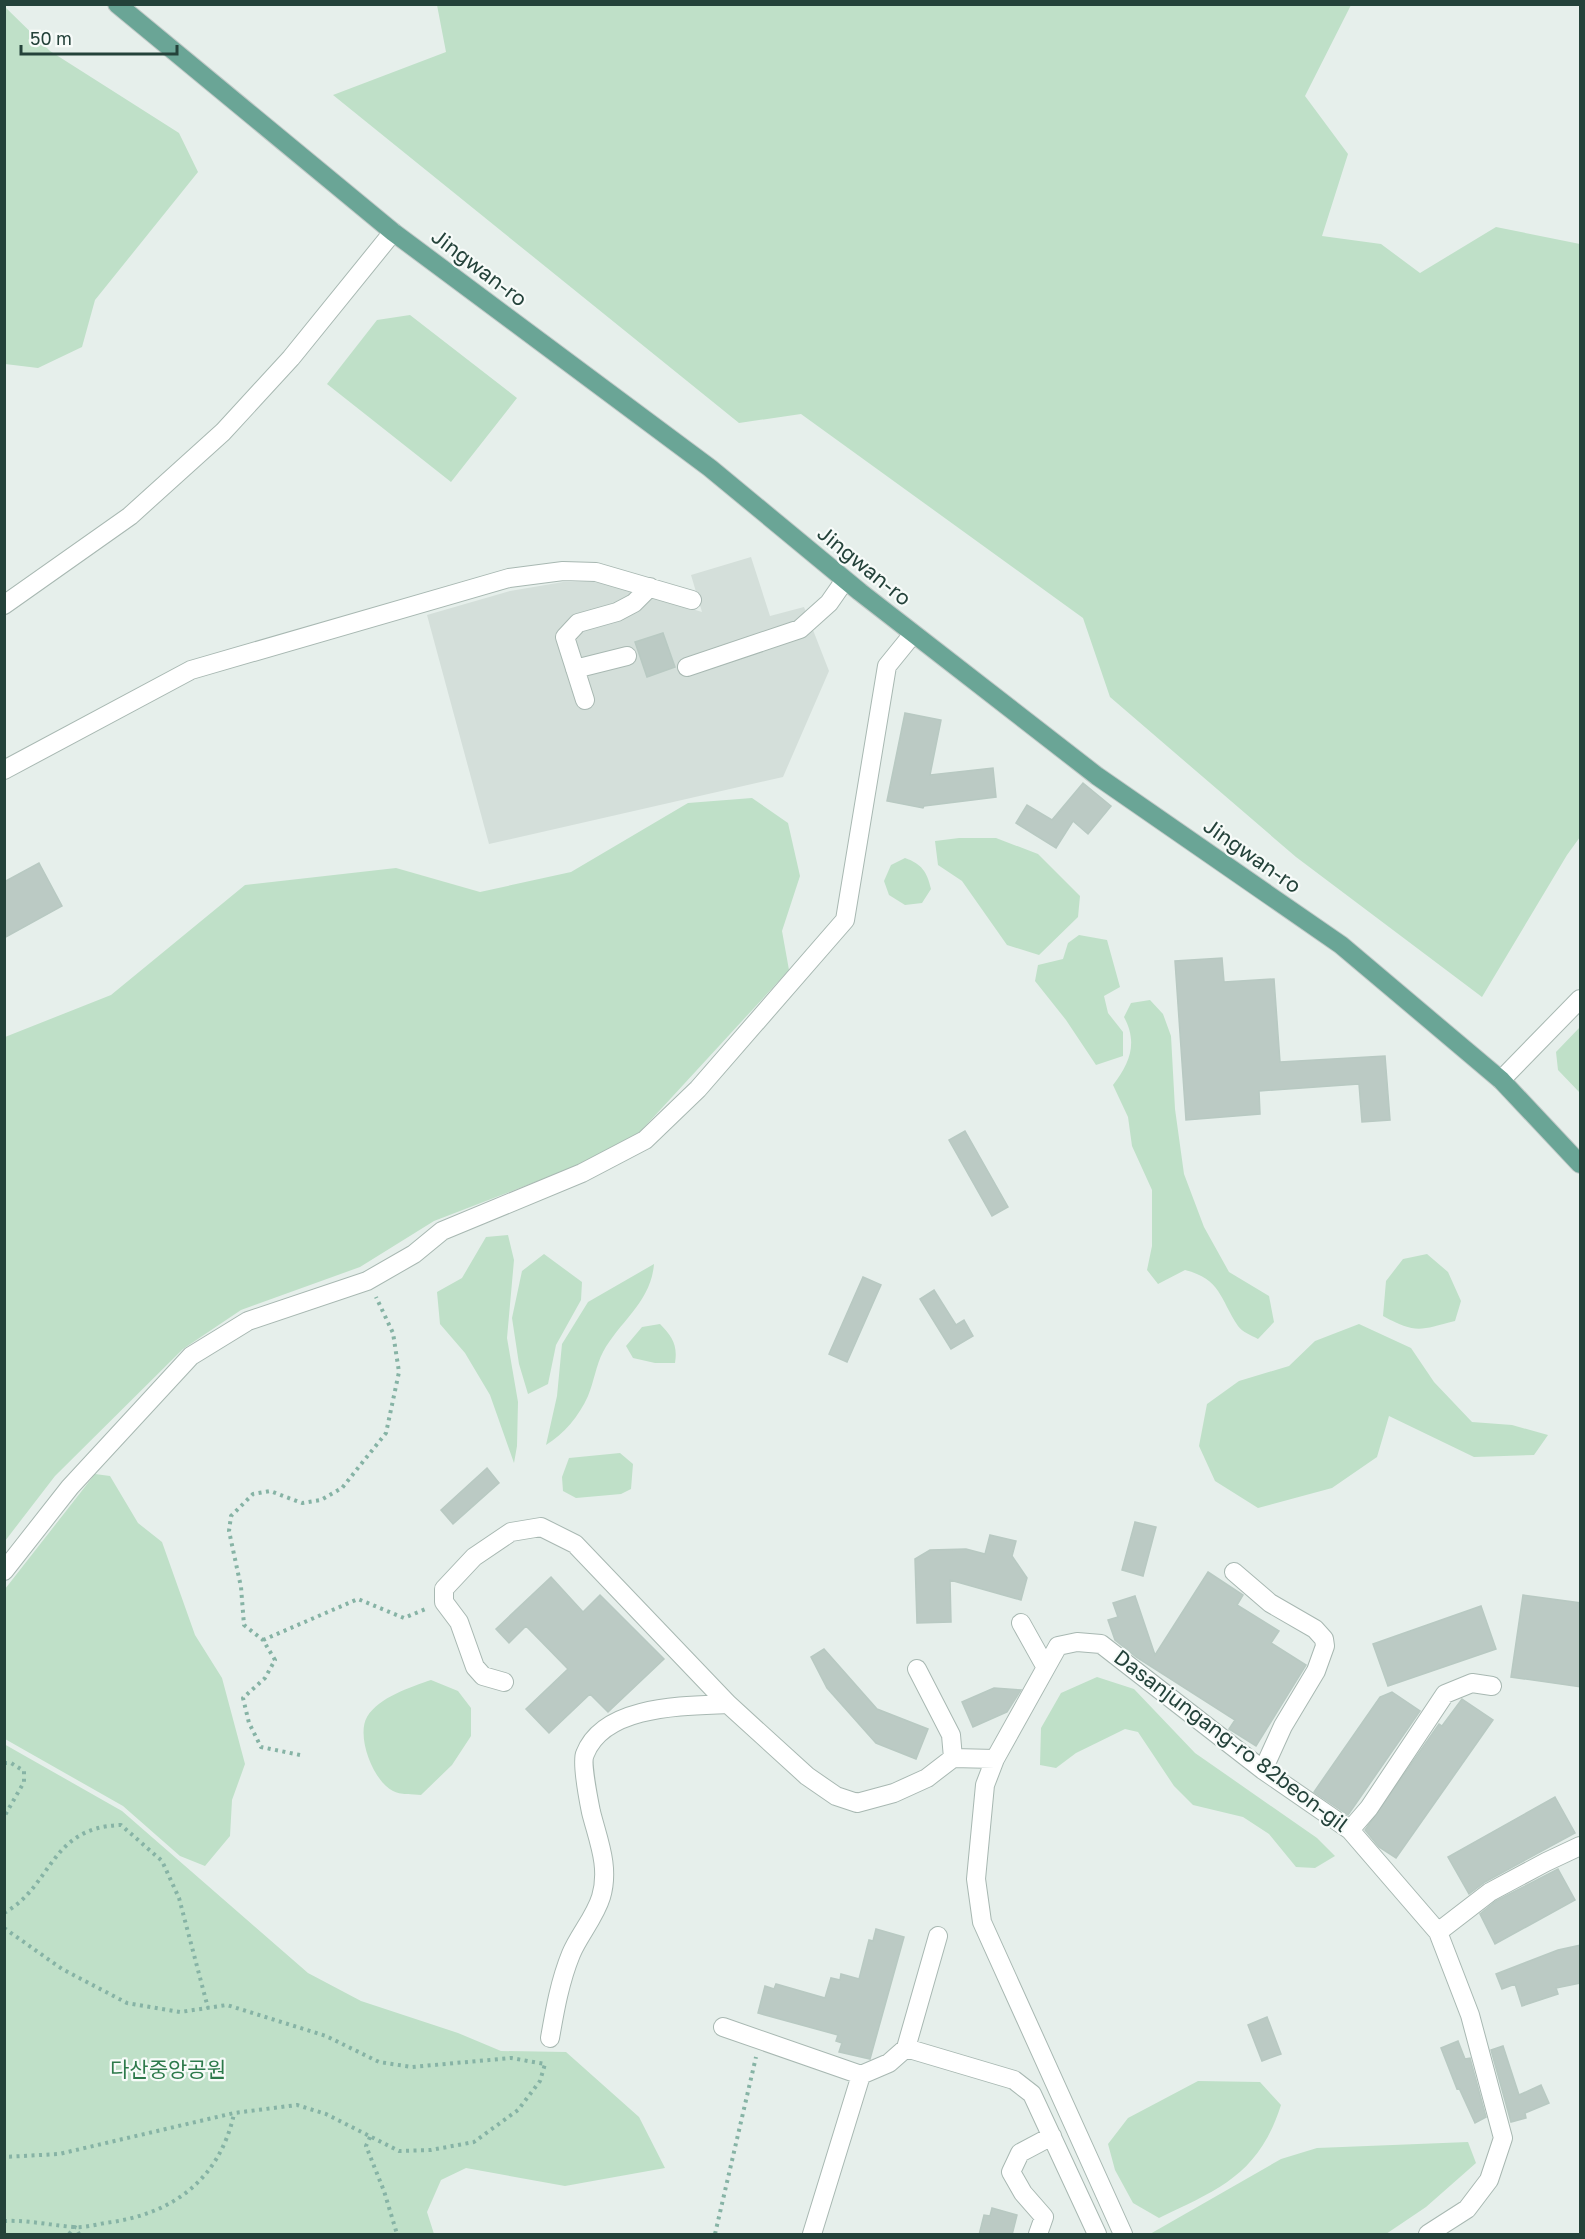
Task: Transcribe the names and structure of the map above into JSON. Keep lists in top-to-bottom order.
{
  "streets": {
    "main road": ["Jingwan-ro"],
    "street": ["Dasanjungang-ro 82beon-gil"]
  },
  "parks": ["다산중앙공원"],
  "scale_bar": "50 m"
}
